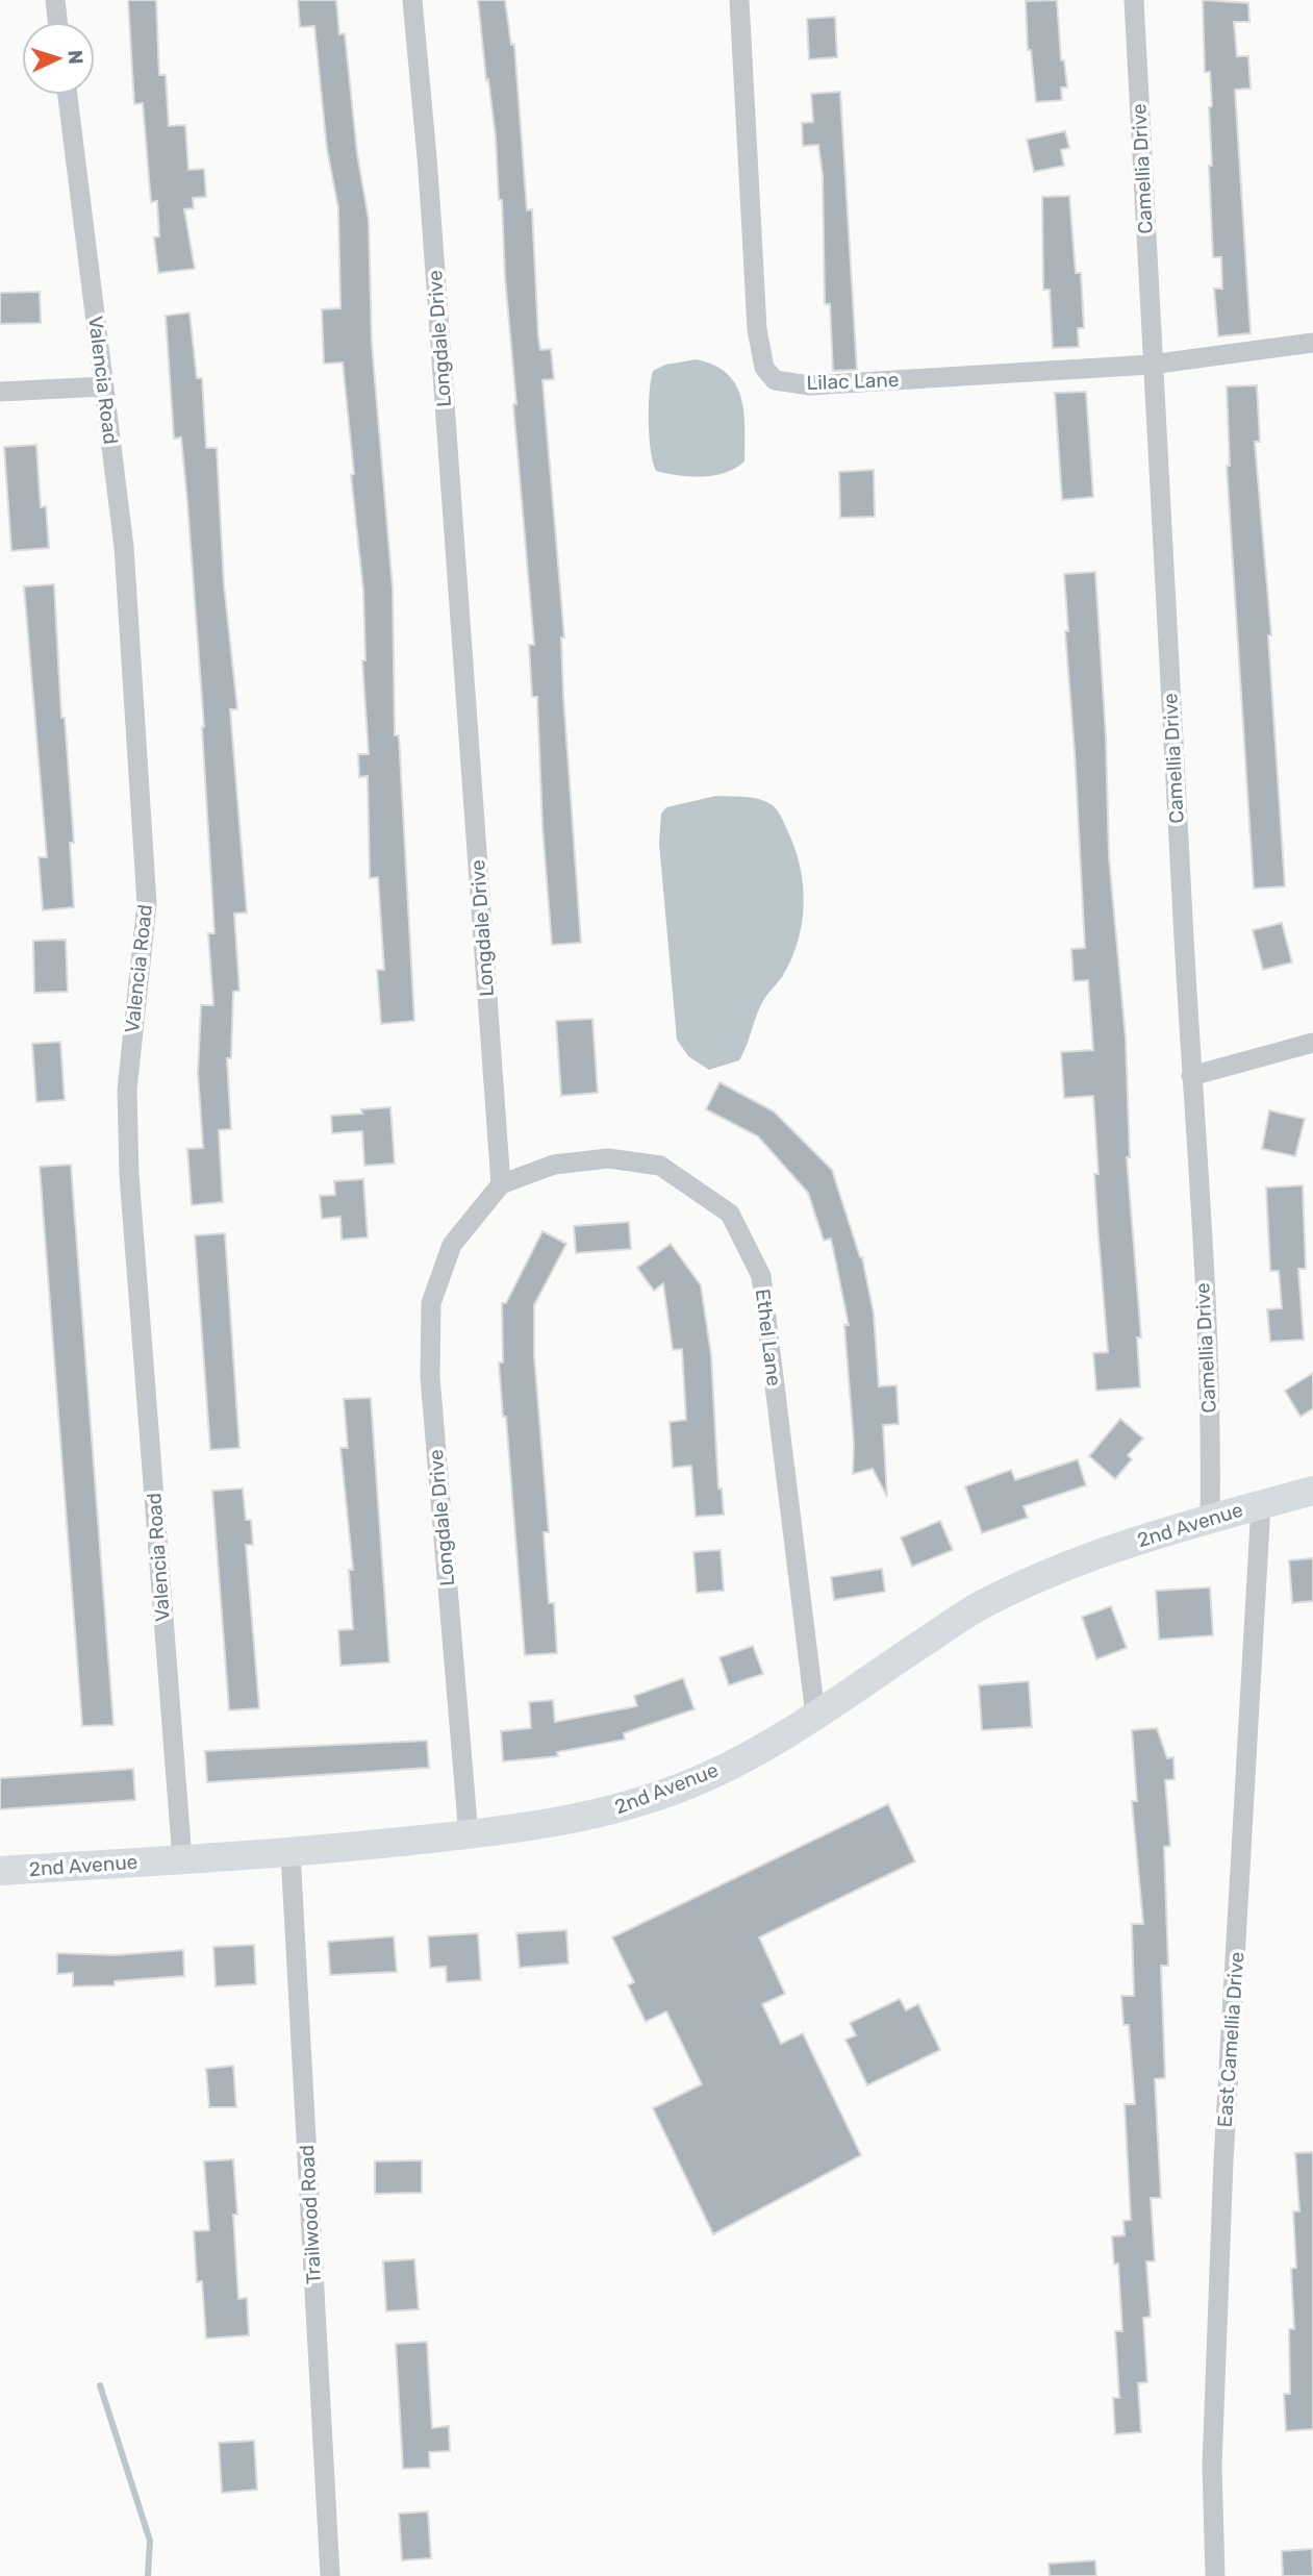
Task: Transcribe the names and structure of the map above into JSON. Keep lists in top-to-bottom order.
{
  "streets": {
    "street": [
      "Camellia Drive",
      "Longdale Drive",
      "Valencia Road",
      "Lilac Lane",
      "Ethel Lane",
      "2nd Avenue",
      "East Camellia Drive",
      "Trailwood Road"
    ]
  },
  "crossings": [
    ["Camellia Drive", "Lilac Lane"],
    ["Camellia Drive", "2nd Avenue"],
    ["Longdale Drive", "Ethel Lane"],
    ["Longdale Drive", "2nd Avenue"],
    ["Valencia Road", "2nd Avenue"],
    ["Ethel Lane", "2nd Avenue"],
    ["2nd Avenue", "East Camellia Drive"],
    ["2nd Avenue", "Trailwood Road"]
  ],
  "north": "right"
}
